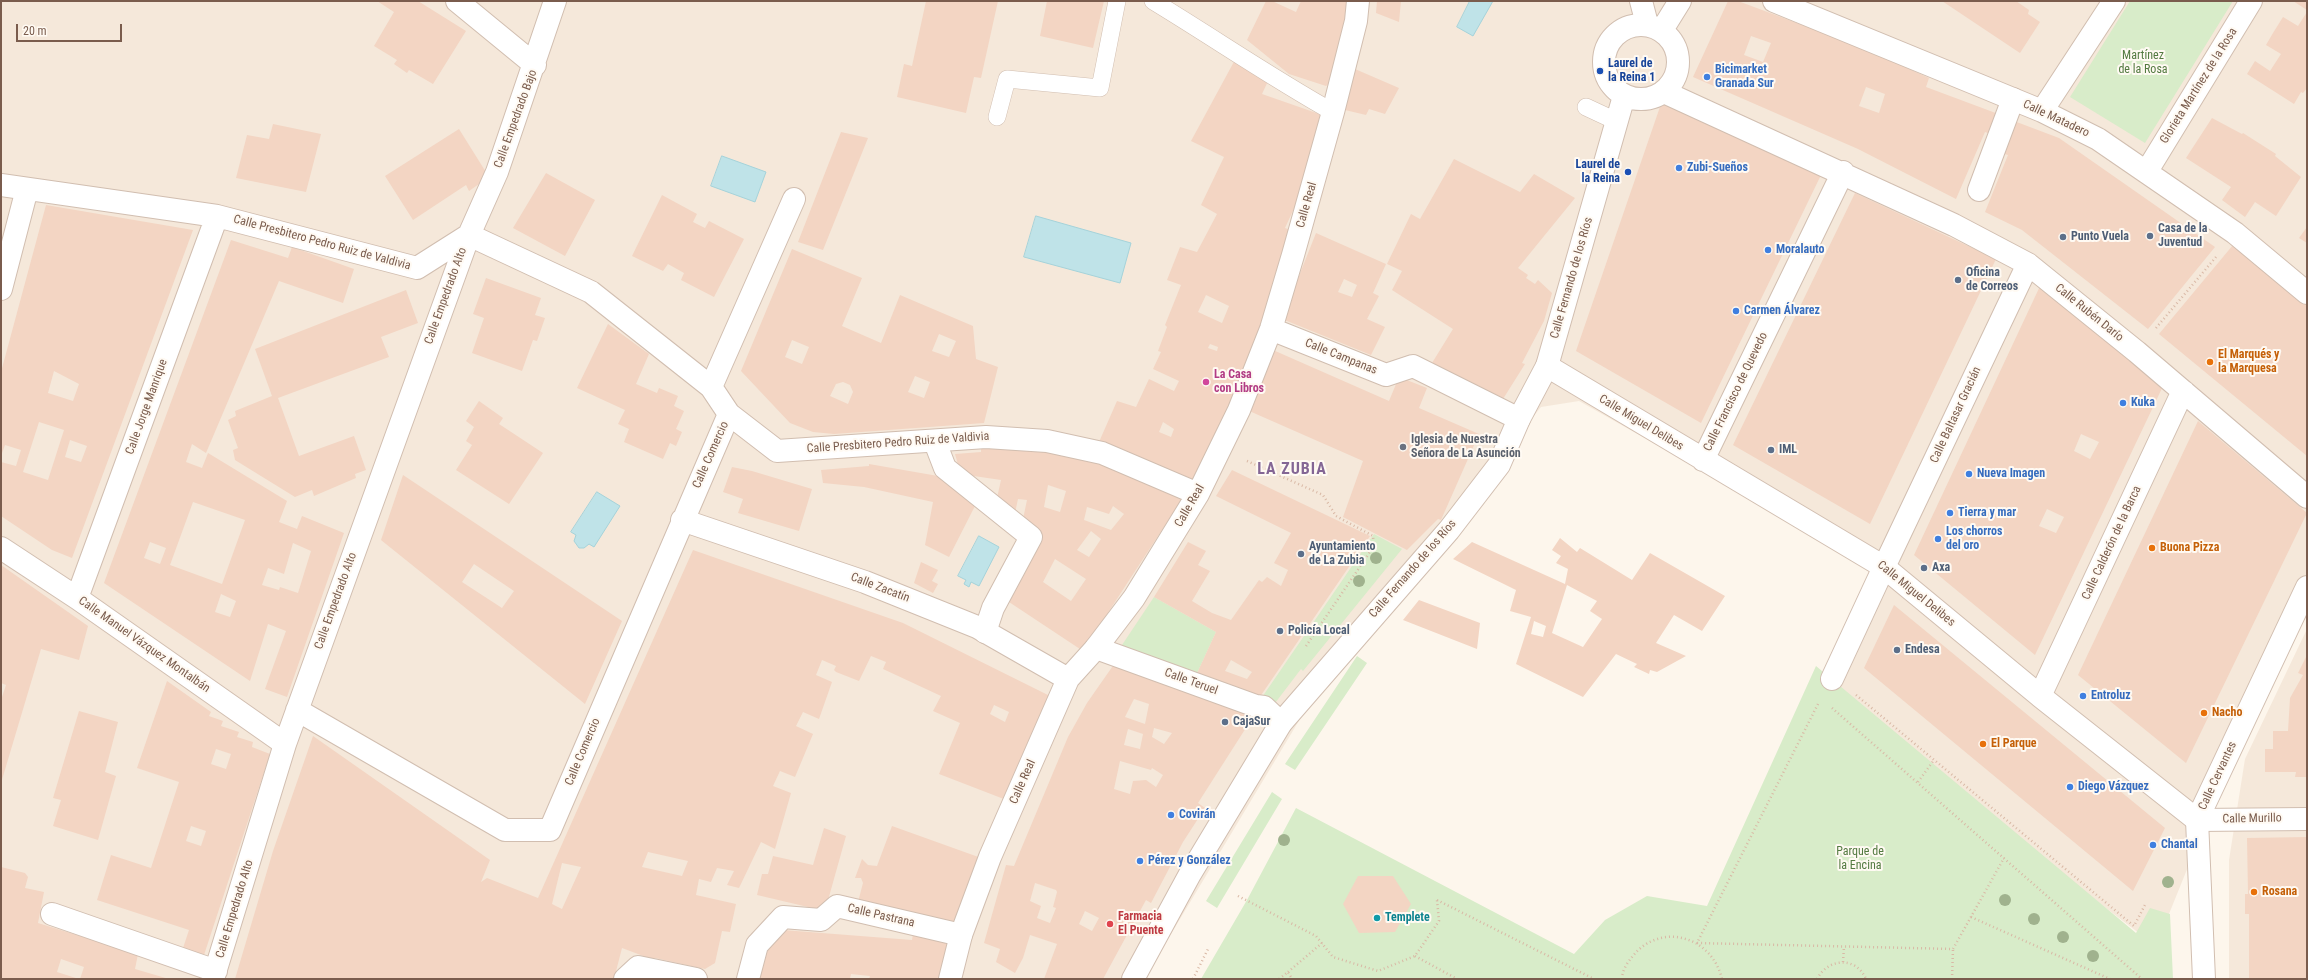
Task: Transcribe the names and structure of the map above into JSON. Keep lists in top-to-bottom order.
{
  "streets": {
    "street": [
      "Glorieta Martínez de la Rosa",
      "Calle Empedrado Bajo",
      "Calle Matadero",
      "Calle Real",
      "Calle Presbitero Pedro Ruiz de Valdivia",
      "Calle Fernando de los Ríos",
      "Calle Empedrado Alto",
      "Calle Rubén Darío",
      "Calle Campanas",
      "Calle Francisco de Quevedo",
      "Calle Jorge Manrique",
      "Calle Baltasar Gracián",
      "Calle Miguel Delibes",
      "Calle Comercio",
      "Calle Calderón de la Barca",
      "Calle Zacatín",
      "Calle Manuel Vázquez Montalbán",
      "Calle Teruel",
      "Calle Cervantes",
      "Calle Murillo",
      "Calle Pastrana"
    ]
  },
  "crossings": [
    ["Glorieta Martínez de la Rosa", "Calle Matadero"],
    ["Calle Empedrado Bajo", "Calle Presbitero Pedro Ruiz de Valdivia"],
    ["Calle Empedrado Bajo", "Calle Empedrado Alto"],
    ["Calle Real", "Calle Presbitero Pedro Ruiz de Valdivia"],
    ["Calle Real", "Calle Campanas"],
    ["Calle Real", "Calle Zacatín"],
    ["Calle Real", "Calle Teruel"],
    ["Calle Real", "Calle Pastrana"],
    ["Calle Presbitero Pedro Ruiz de Valdivia", "Calle Empedrado Alto"],
    ["Calle Presbitero Pedro Ruiz de Valdivia", "Calle Jorge Manrique"],
    ["Calle Presbitero Pedro Ruiz de Valdivia", "Calle Comercio"],
    ["Calle Fernando de los Ríos", "Calle Rubén Darío"],
    ["Calle Fernando de los Ríos", "Calle Campanas"],
    ["Calle Fernando de los Ríos", "Calle Miguel Delibes"],
    ["Calle Fernando de los Ríos", "Calle Teruel"],
    ["Calle Empedrado Alto", "Calle Comercio"],
    ["Calle Empedrado Alto", "Calle Manuel Vázquez Montalbán"],
    ["Calle Rubén Darío", "Calle Francisco de Quevedo"],
    ["Calle Rubén Darío", "Calle Baltasar Gracián"],
    ["Calle Rubén Darío", "Calle Calderón de la Barca"],
    ["Calle Francisco de Quevedo", "Calle Miguel Delibes"],
    ["Calle Jorge Manrique", "Calle Manuel Vázquez Montalbán"],
    ["Calle Baltasar Gracián", "Calle Miguel Delibes"],
    ["Calle Miguel Delibes", "Calle Calderón de la Barca"],
    ["Calle Miguel Delibes", "Calle Cervantes"],
    ["Calle Miguel Delibes", "Calle Murillo"],
    ["Calle Comercio", "Calle Zacatín"],
    ["Calle Cervantes", "Calle Murillo"]
  ],
  "districts": ["LA ZUBIA"],
  "parks": ["Martínez de la Rosa", "Parque de la Encina"],
  "places": [
    "Laurel de la Reina 1",
    "Bicimarket Granada Sur",
    "Zubi-Sueños",
    "Laurel de la Reina",
    "Casa de la Juventud",
    "Punto Vuela",
    "Moralauto",
    "Oficina de Correos",
    "Carmen Álvarez",
    "El Marqués y la Marquesa",
    "La Casa con Libros",
    "Kuka",
    "Iglesia de Nuestra Señora de La Asunción",
    "IML",
    "Nueva Imagen",
    "Tierra y mar",
    "Los chorros del oro",
    "Buona Pizza",
    "Ayuntamiento de La Zubia",
    "Axa",
    "Policía Local",
    "Endesa",
    "Entroluz",
    "Nacho",
    "CajaSur",
    "El Parque",
    "Diego Vázquez",
    "Covirán",
    "Chantal",
    "Pérez y González",
    "Rosana",
    "Templete",
    "Farmacia El Puente"
  ],
  "scale_bar": "20 m"
}
